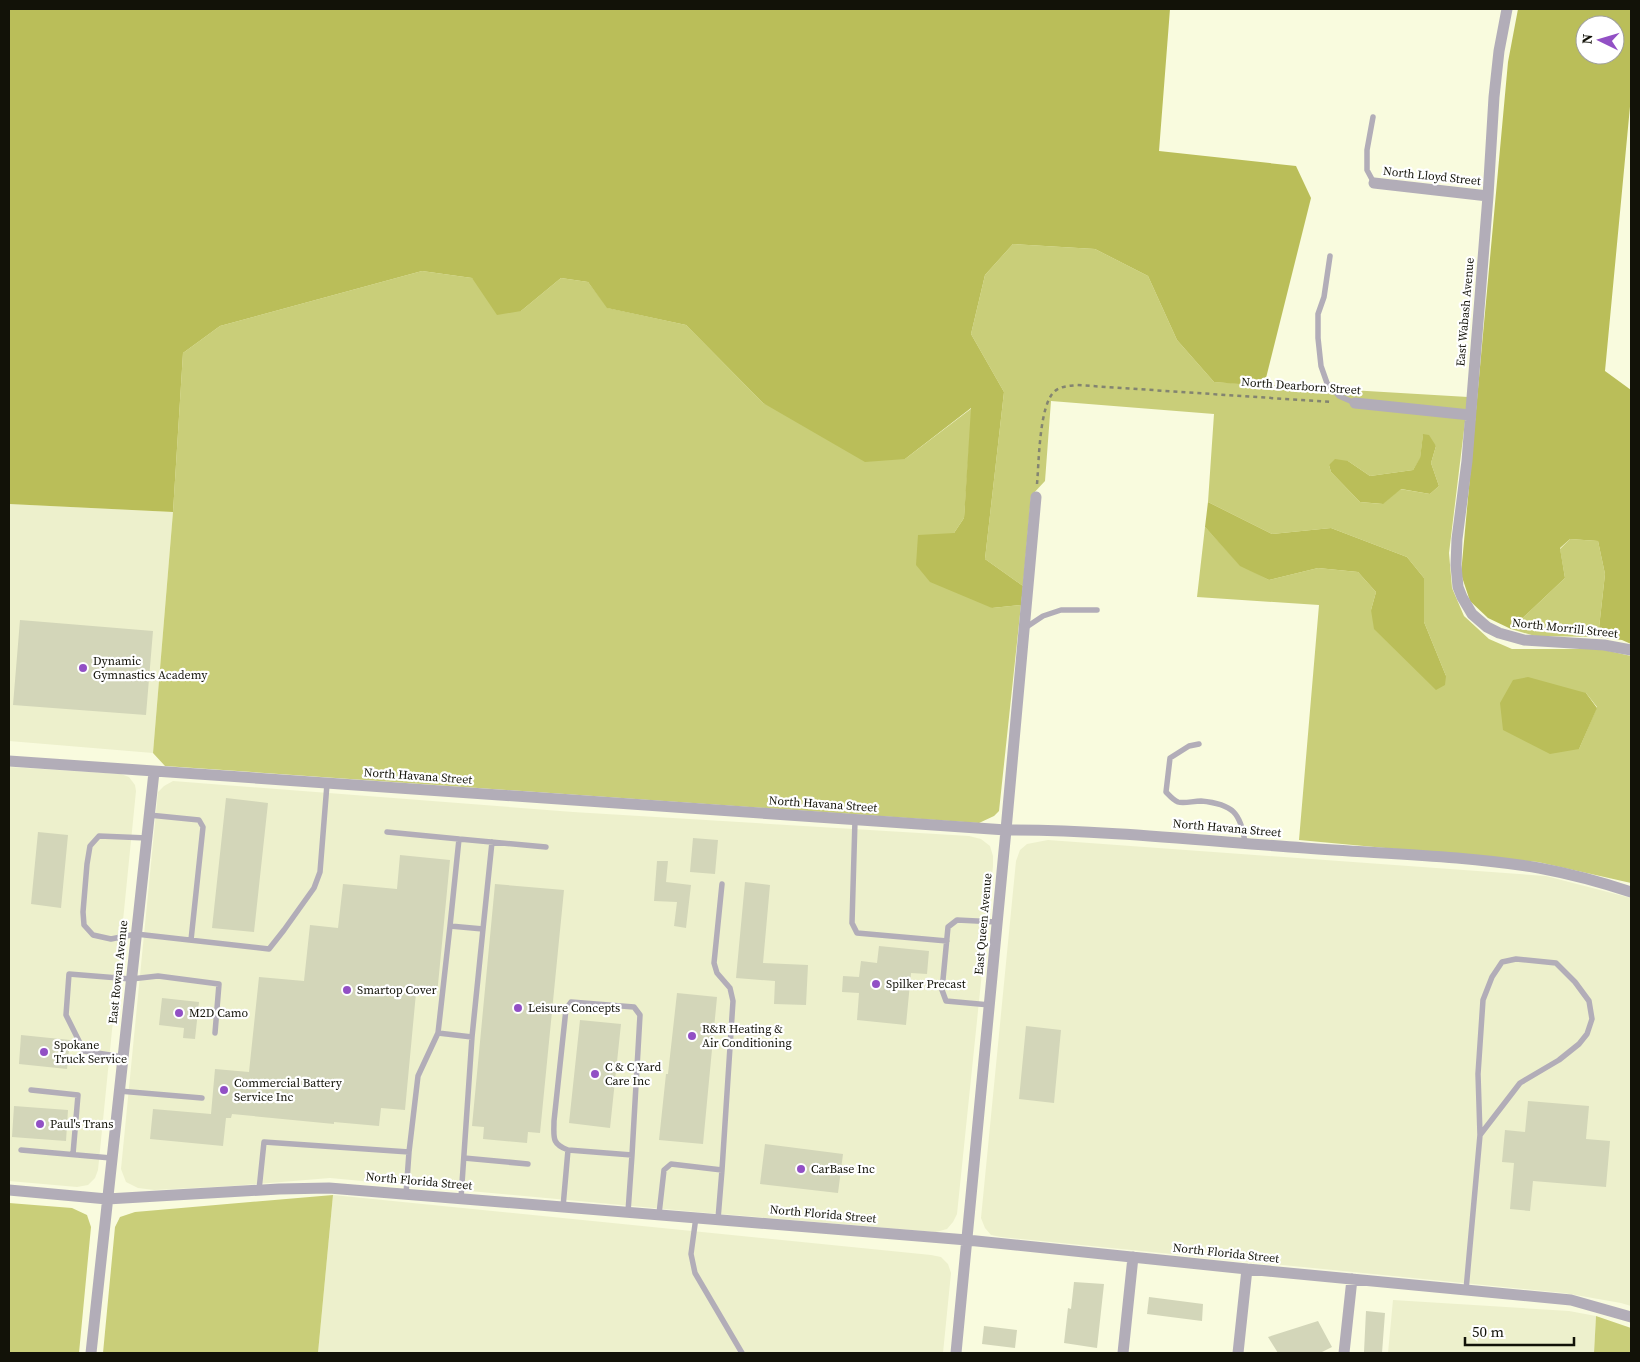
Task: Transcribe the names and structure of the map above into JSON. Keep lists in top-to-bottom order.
{
  "streets": {
    "street": [
      "North Lloyd Street",
      "East Wabash Avenue",
      "North Dearborn Street",
      "North Morrill Street",
      "North Havana Street",
      "East Queen Avenue",
      "East Rowan Avenue",
      "North Florida Street"
    ]
  },
  "crossings": [
    ["North Lloyd Street", "East Wabash Avenue"],
    ["East Wabash Avenue", "North Dearborn Street"],
    ["East Wabash Avenue", "North Morrill Street"],
    ["North Dearborn Street", "East Queen Avenue"],
    ["North Havana Street", "East Queen Avenue"],
    ["North Havana Street", "East Rowan Avenue"],
    ["East Queen Avenue", "North Florida Street"],
    ["East Rowan Avenue", "North Florida Street"]
  ],
  "places": [
    "Dynamic Gymnastics Academy",
    "Spilker Precast",
    "Smartop Cover",
    "Leisure Concepts",
    "M2D Camo",
    "R&R Heating & Air Conditioning",
    "Spokane Truck Service",
    "C & C Yard Care Inc",
    "Commercial Battery Service Inc",
    "Paul's Trans",
    "CarBase Inc"
  ],
  "scale_bar": "50 m",
  "north": "left"
}
